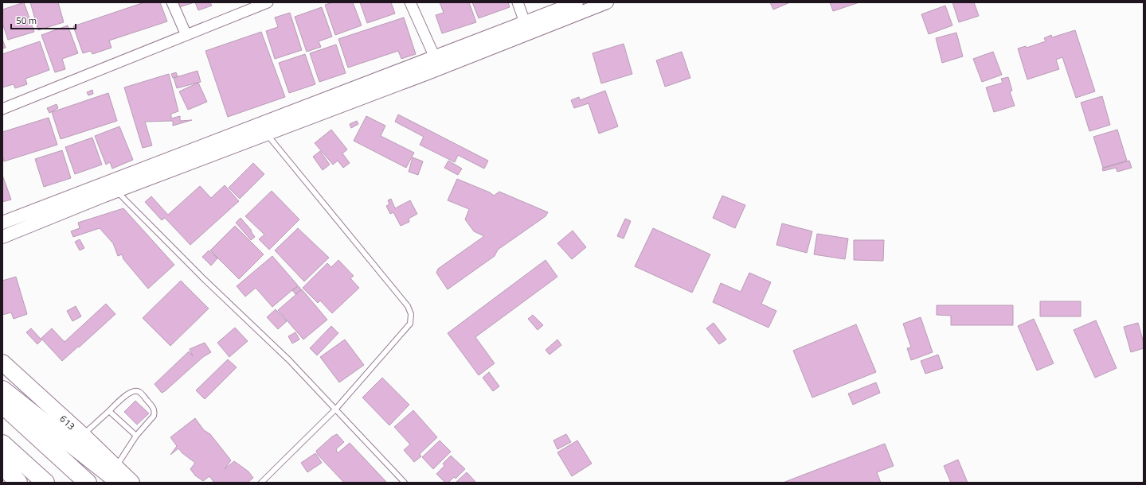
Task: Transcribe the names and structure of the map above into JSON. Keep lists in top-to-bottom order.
{
  "streets": {
    "main road": ["613"]
  },
  "scale_bar": "50 m"
}
